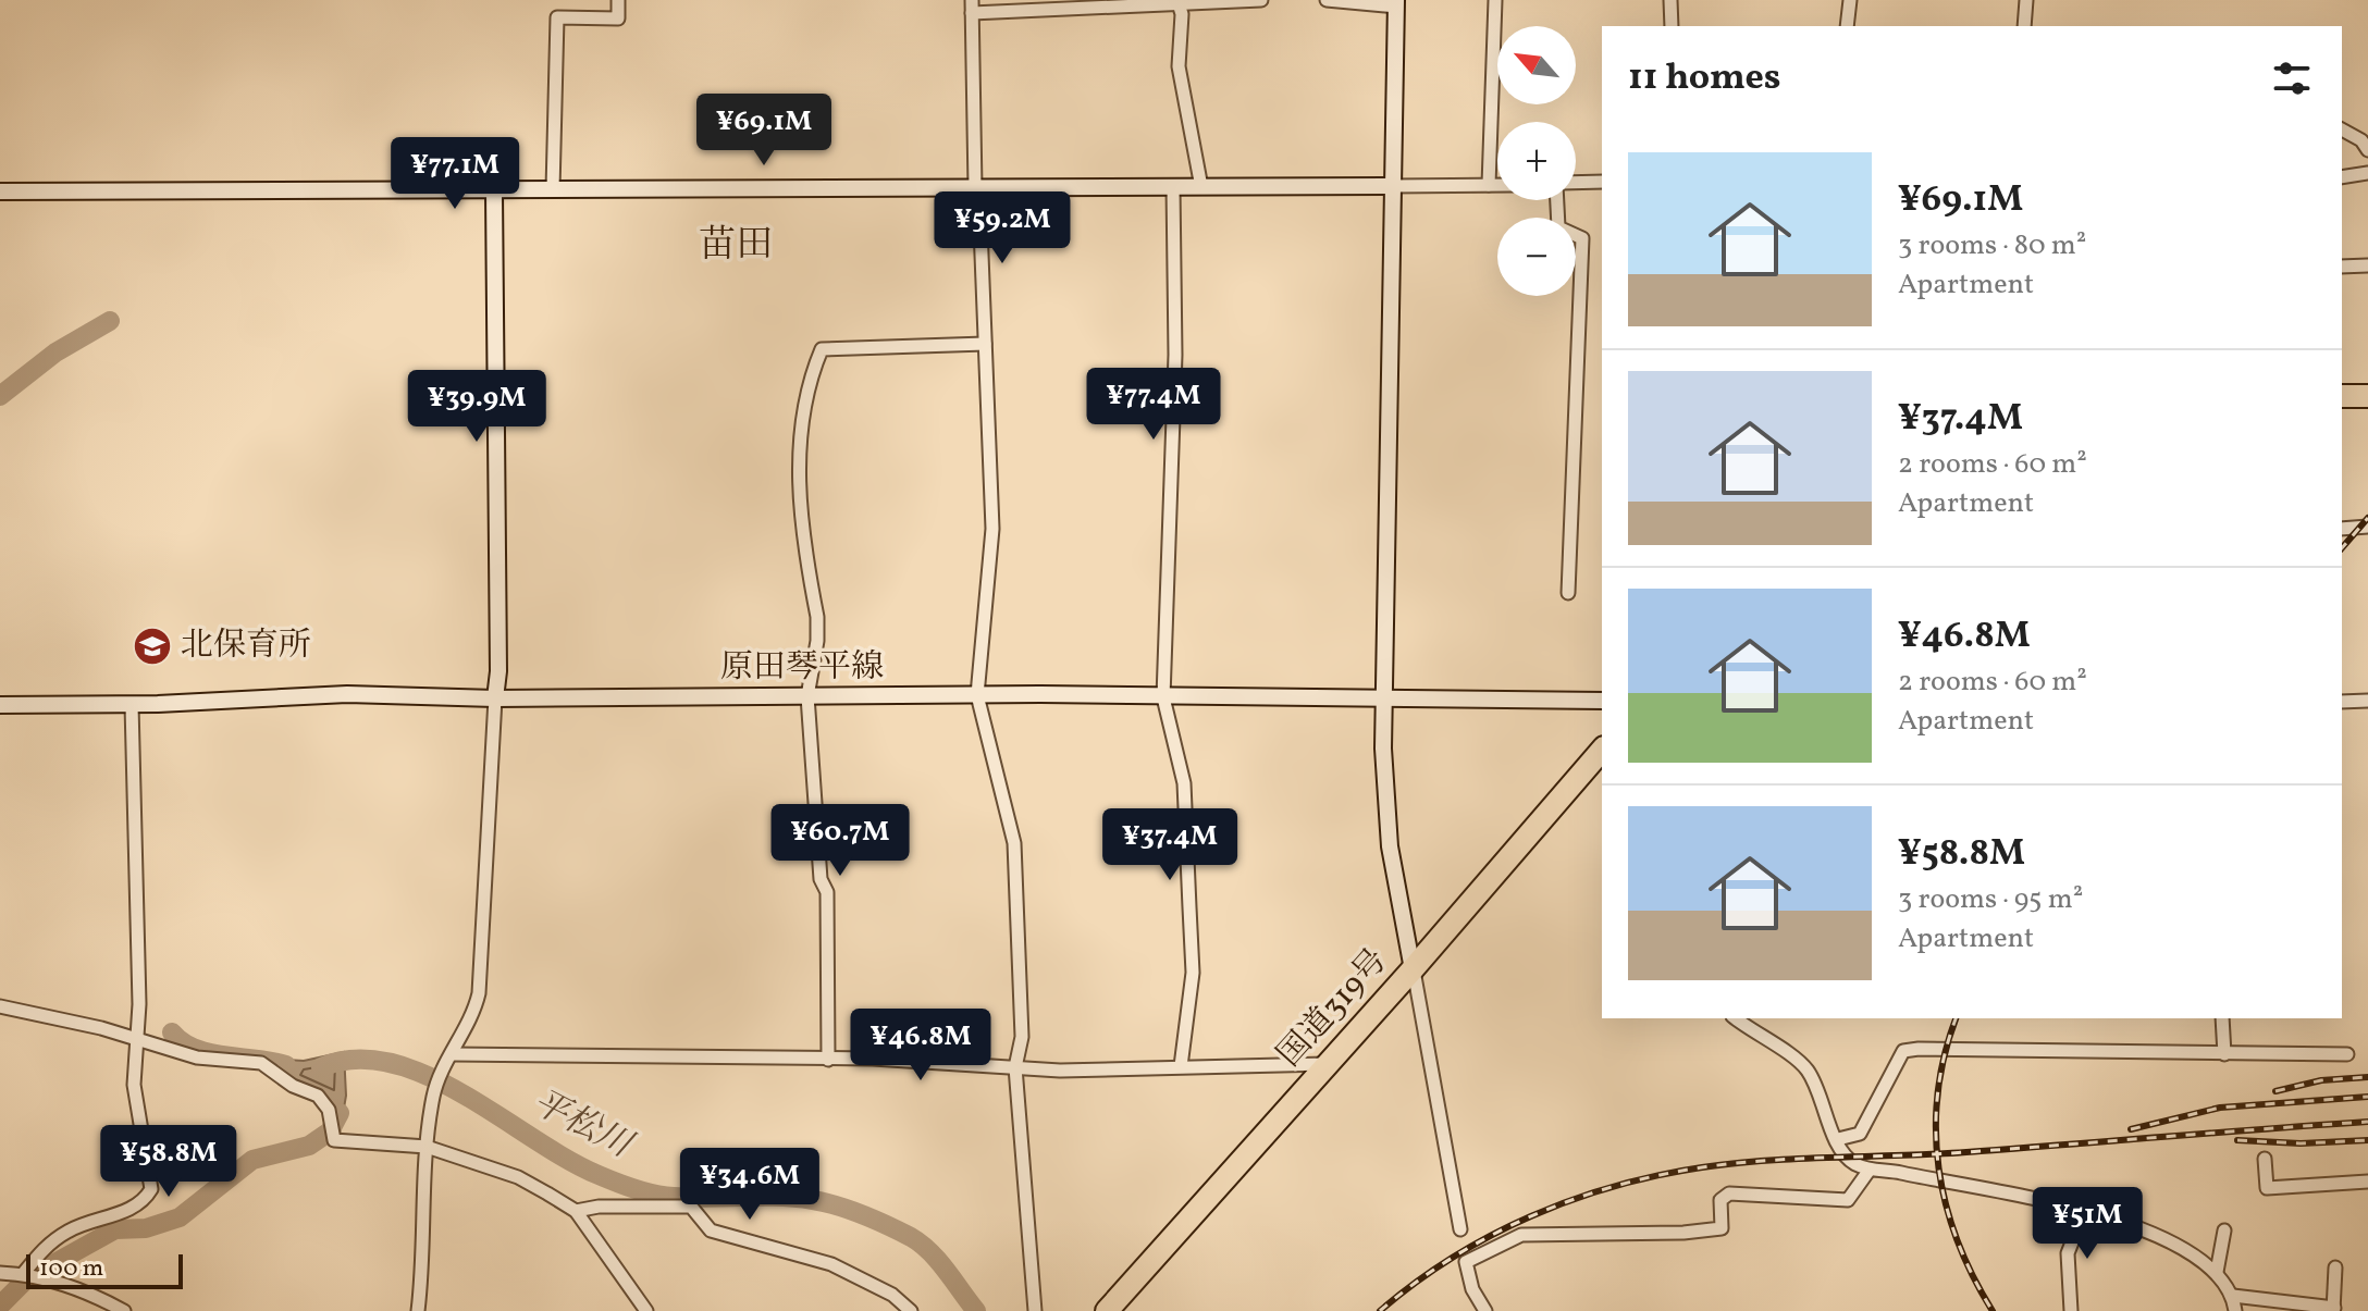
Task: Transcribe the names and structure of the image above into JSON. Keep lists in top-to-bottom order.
{
  "streets": {
    "highway": ["国道319号"],
    "street": ["原田琴平線"]
  },
  "districts": ["苗田"],
  "water": ["平松川"],
  "places": {
    "school or university": ["北保育所"]
  },
  "scale_bar": "100 m",
  "north": "top left",
  "page": {
    "map_buttons": ["+", "−"],
    "heading": "11 homes",
    "price": [
      "¥69.1M",
      "¥77.1M",
      "¥59.2M",
      "¥77.4M",
      "¥39.9M",
      "¥60.7M",
      "¥37.4M",
      "¥46.8M",
      "¥58.8M",
      "¥34.6M",
      "¥51M"
    ],
    "list": [
      {
        "name": "¥69.1M",
        "note": "3 rooms · 80 m² · Apartment"
      },
      {
        "name": "¥37.4M",
        "note": "2 rooms · 60 m² · Apartment"
      },
      {
        "name": "¥46.8M",
        "note": "2 rooms · 60 m² · Apartment"
      },
      {
        "name": "¥58.8M",
        "note": "3 rooms · 95 m² · Apartment"
      }
    ],
    "scale": "100 m"
  }
}
